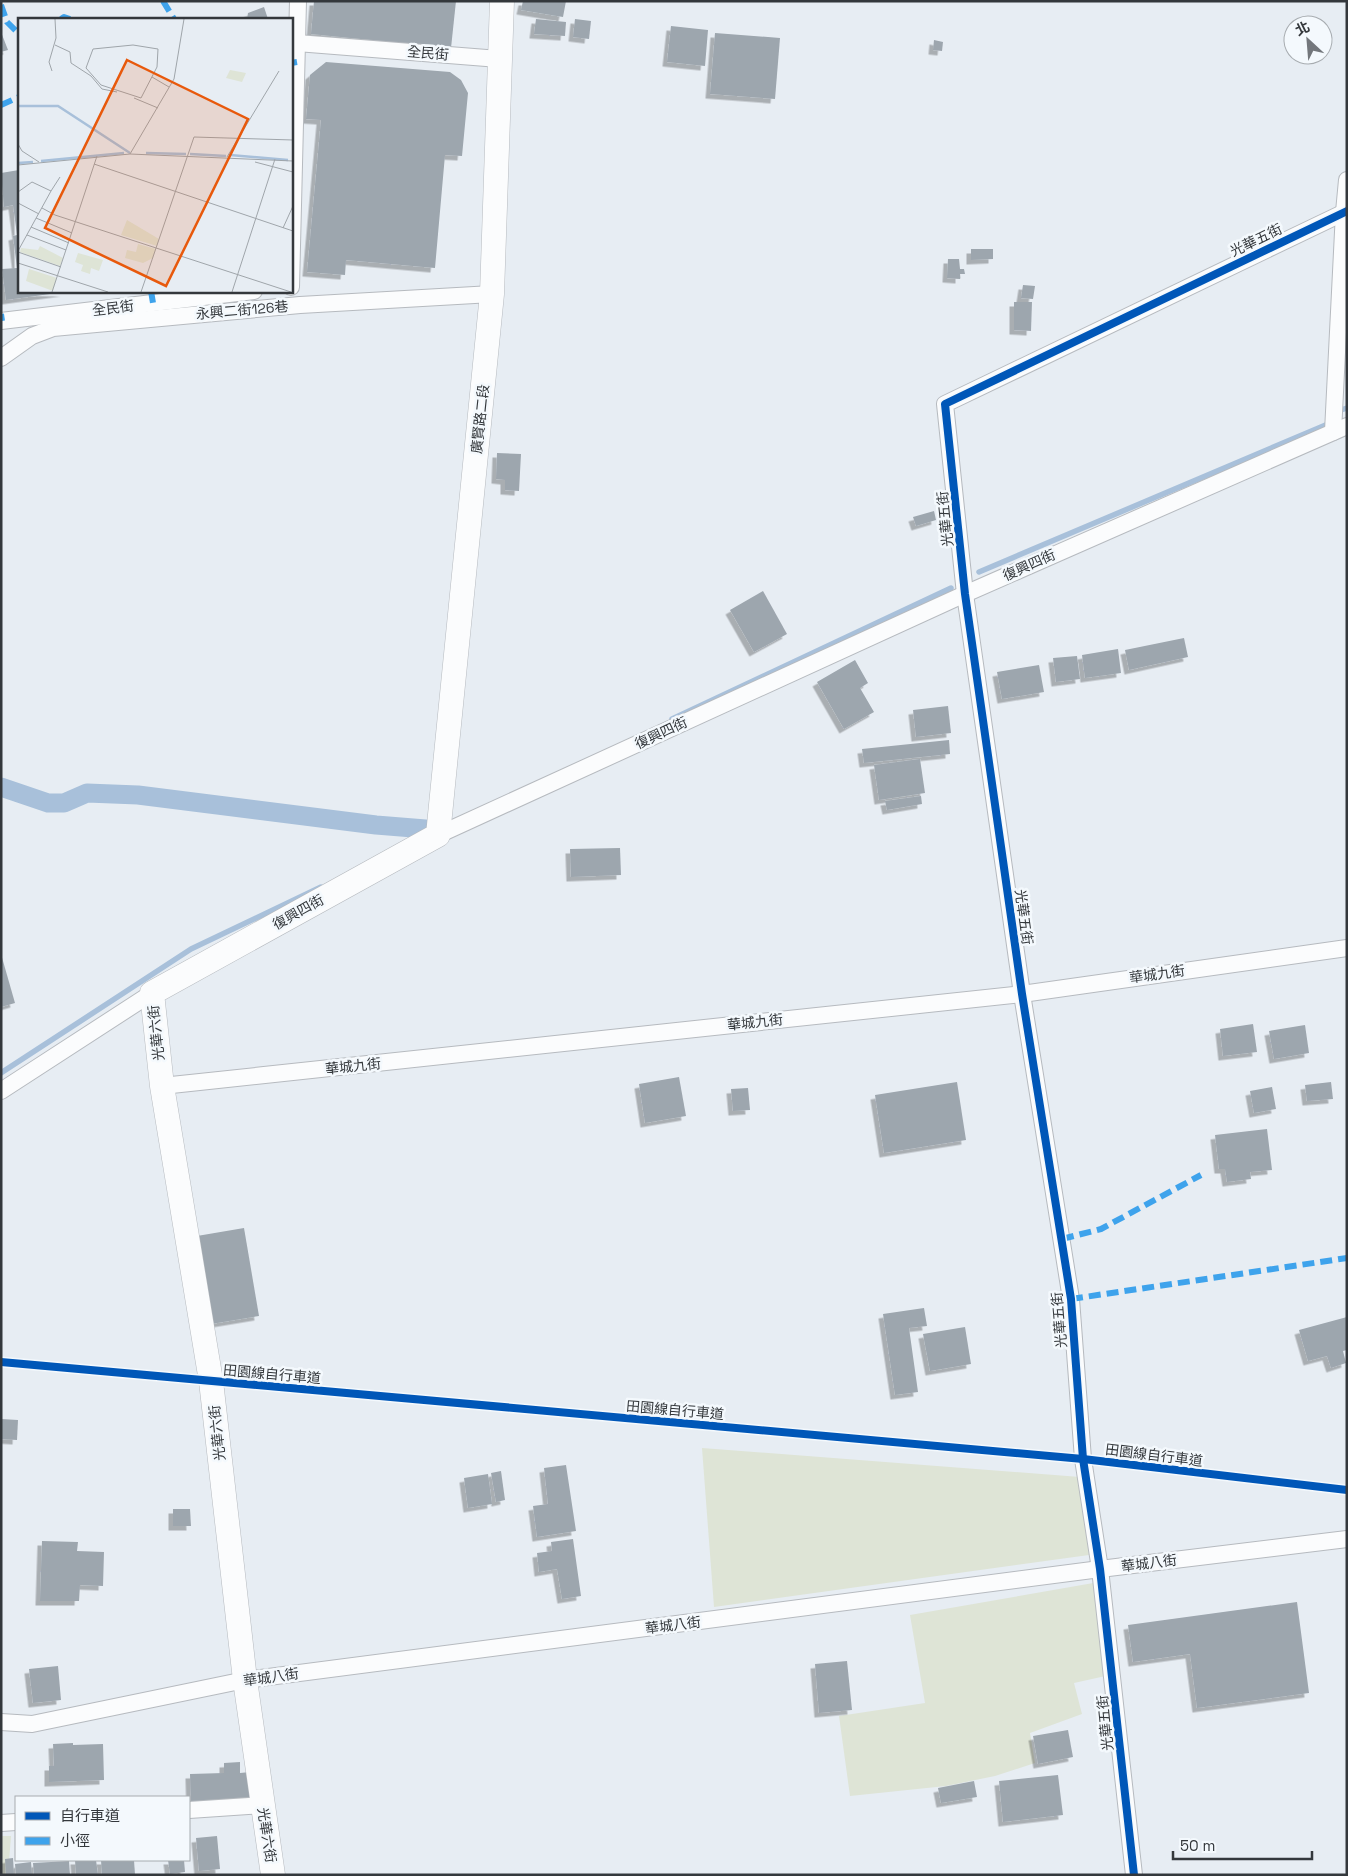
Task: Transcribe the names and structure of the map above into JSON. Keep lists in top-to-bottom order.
{
  "streets": {
    "street": [
      "全民街",
      "光華五街",
      "永興二街126巷",
      "廣賢路二段",
      "復興四街",
      "華城九街",
      "光華六街",
      "華城八街"
    ],
    "cycle path": ["田園線自行車道"]
  },
  "crossings": [
    ["全民街", "廣賢路二段"],
    ["光華五街", "復興四街"],
    ["光華五街", "華城九街"],
    ["光華五街", "華城八街"],
    ["永興二街126巷", "廣賢路二段"],
    ["廣賢路二段", "復興四街"],
    ["復興四街", "光華六街"],
    ["華城九街", "光華六街"],
    ["光華六街", "華城八街"]
  ],
  "legend": ["自行車道", "小徑"],
  "scale_bar": "50 m",
  "north": "top left"
}
